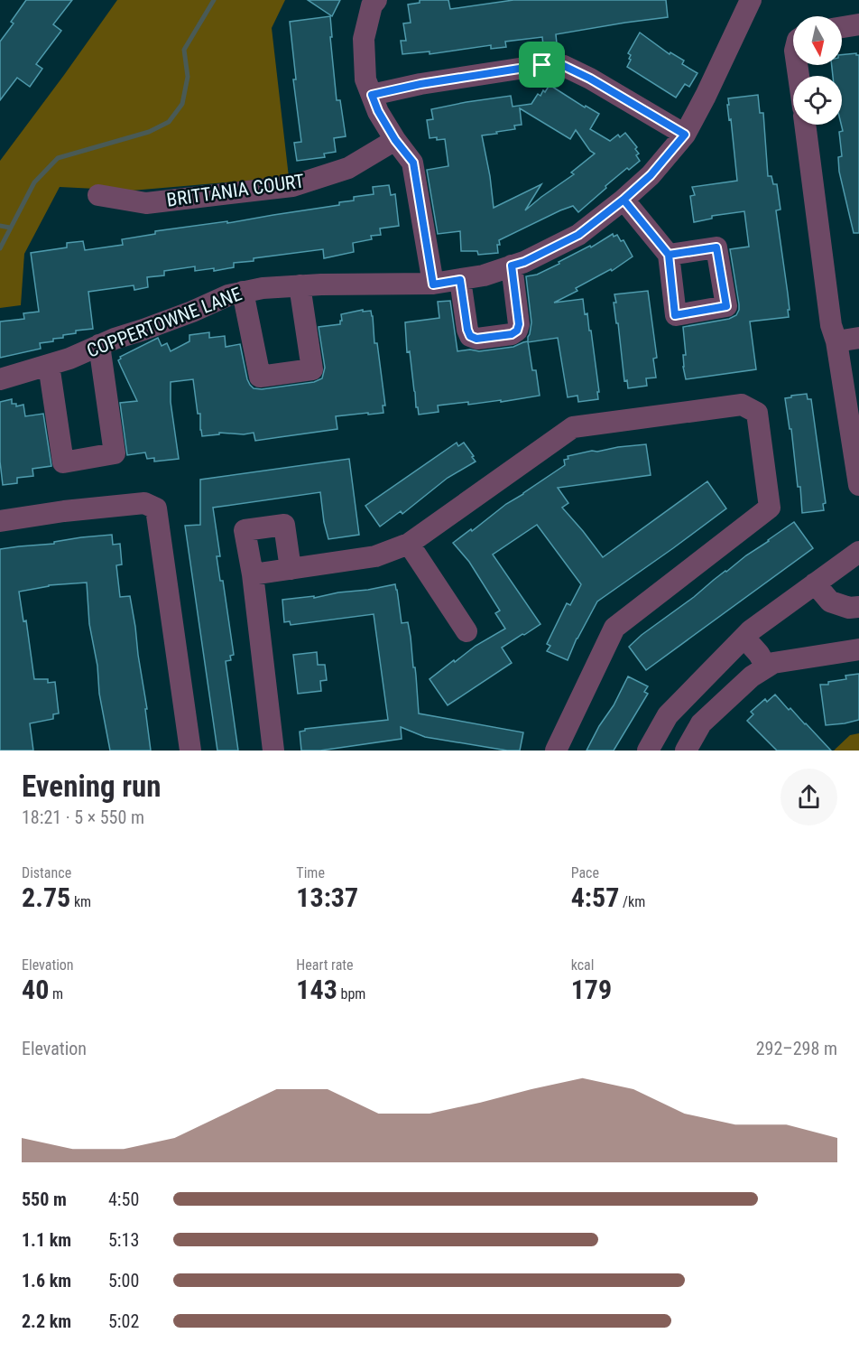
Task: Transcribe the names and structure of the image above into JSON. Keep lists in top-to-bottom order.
{
  "streets": {
    "street": ["BRITTANIA COURT", "COPPERTOWNE LANE"]
  },
  "north": "bottom",
  "page": {
    "heading": ["Evening run", "18:21 · 5 × 550 m"],
    "stats": [
      ["Distance", "2.75 km"],
      ["Time", "13:37"],
      ["Pace", "4:57 /km"],
      ["Elevation", "40 m"],
      ["Heart rate", "143 bpm"],
      ["kcal", "179"]
    ],
    "chart": ["Elevation", "292–298 m"],
    "list": [
      {
        "name": "550 m",
        "note": "4:50"
      },
      {
        "name": "1.1 km",
        "note": "5:13"
      },
      {
        "name": "1.6 km",
        "note": "5:00"
      },
      {
        "name": "2.2 km",
        "note": "5:02"
      }
    ]
  }
}
